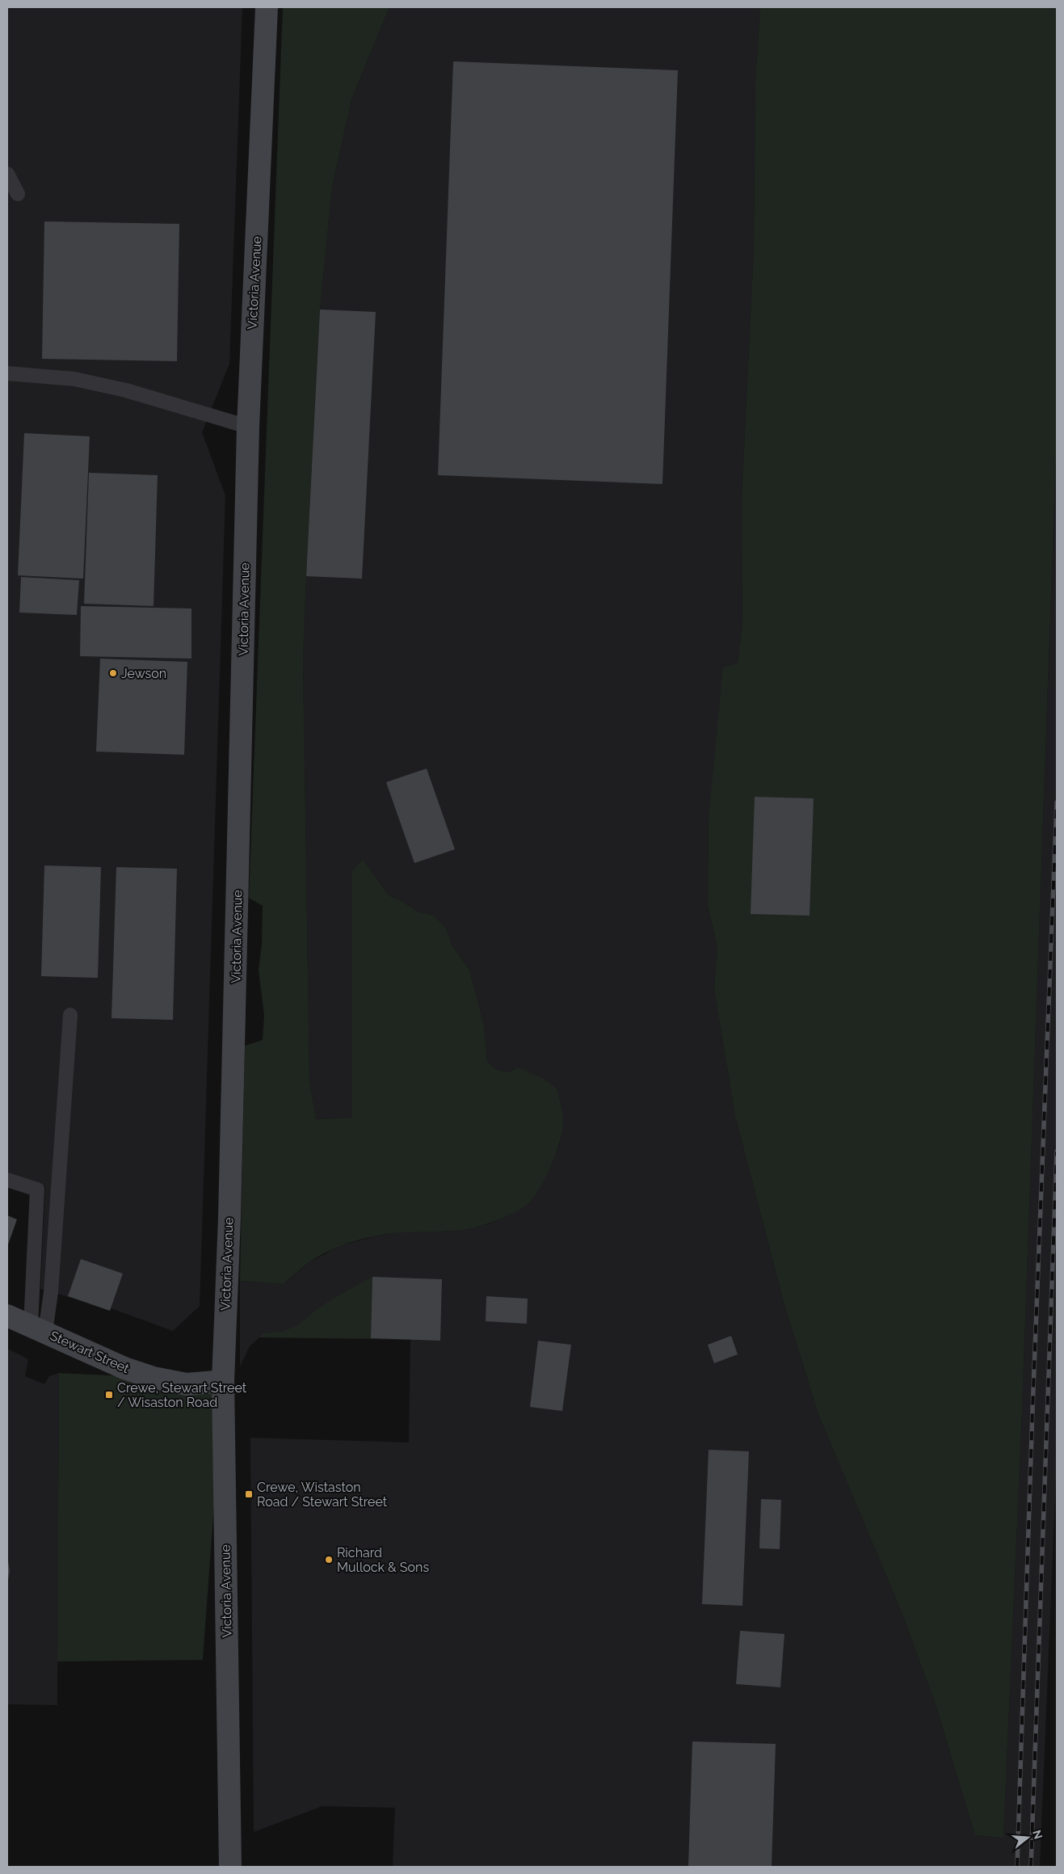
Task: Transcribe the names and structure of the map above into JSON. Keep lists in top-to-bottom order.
{
  "streets": {
    "street": ["Victoria Avenue", "Stewart Street"]
  },
  "crossings": [
    ["Victoria Avenue", "Stewart Street"]
  ],
  "places": {
    "other": ["Jewson", "Richard Mullock & Sons"],
    "transit": ["Crewe, Stewart Street / Wisaston Road", "Crewe, Wistaston Road / Stewart Street"]
  },
  "north": "right"
}
